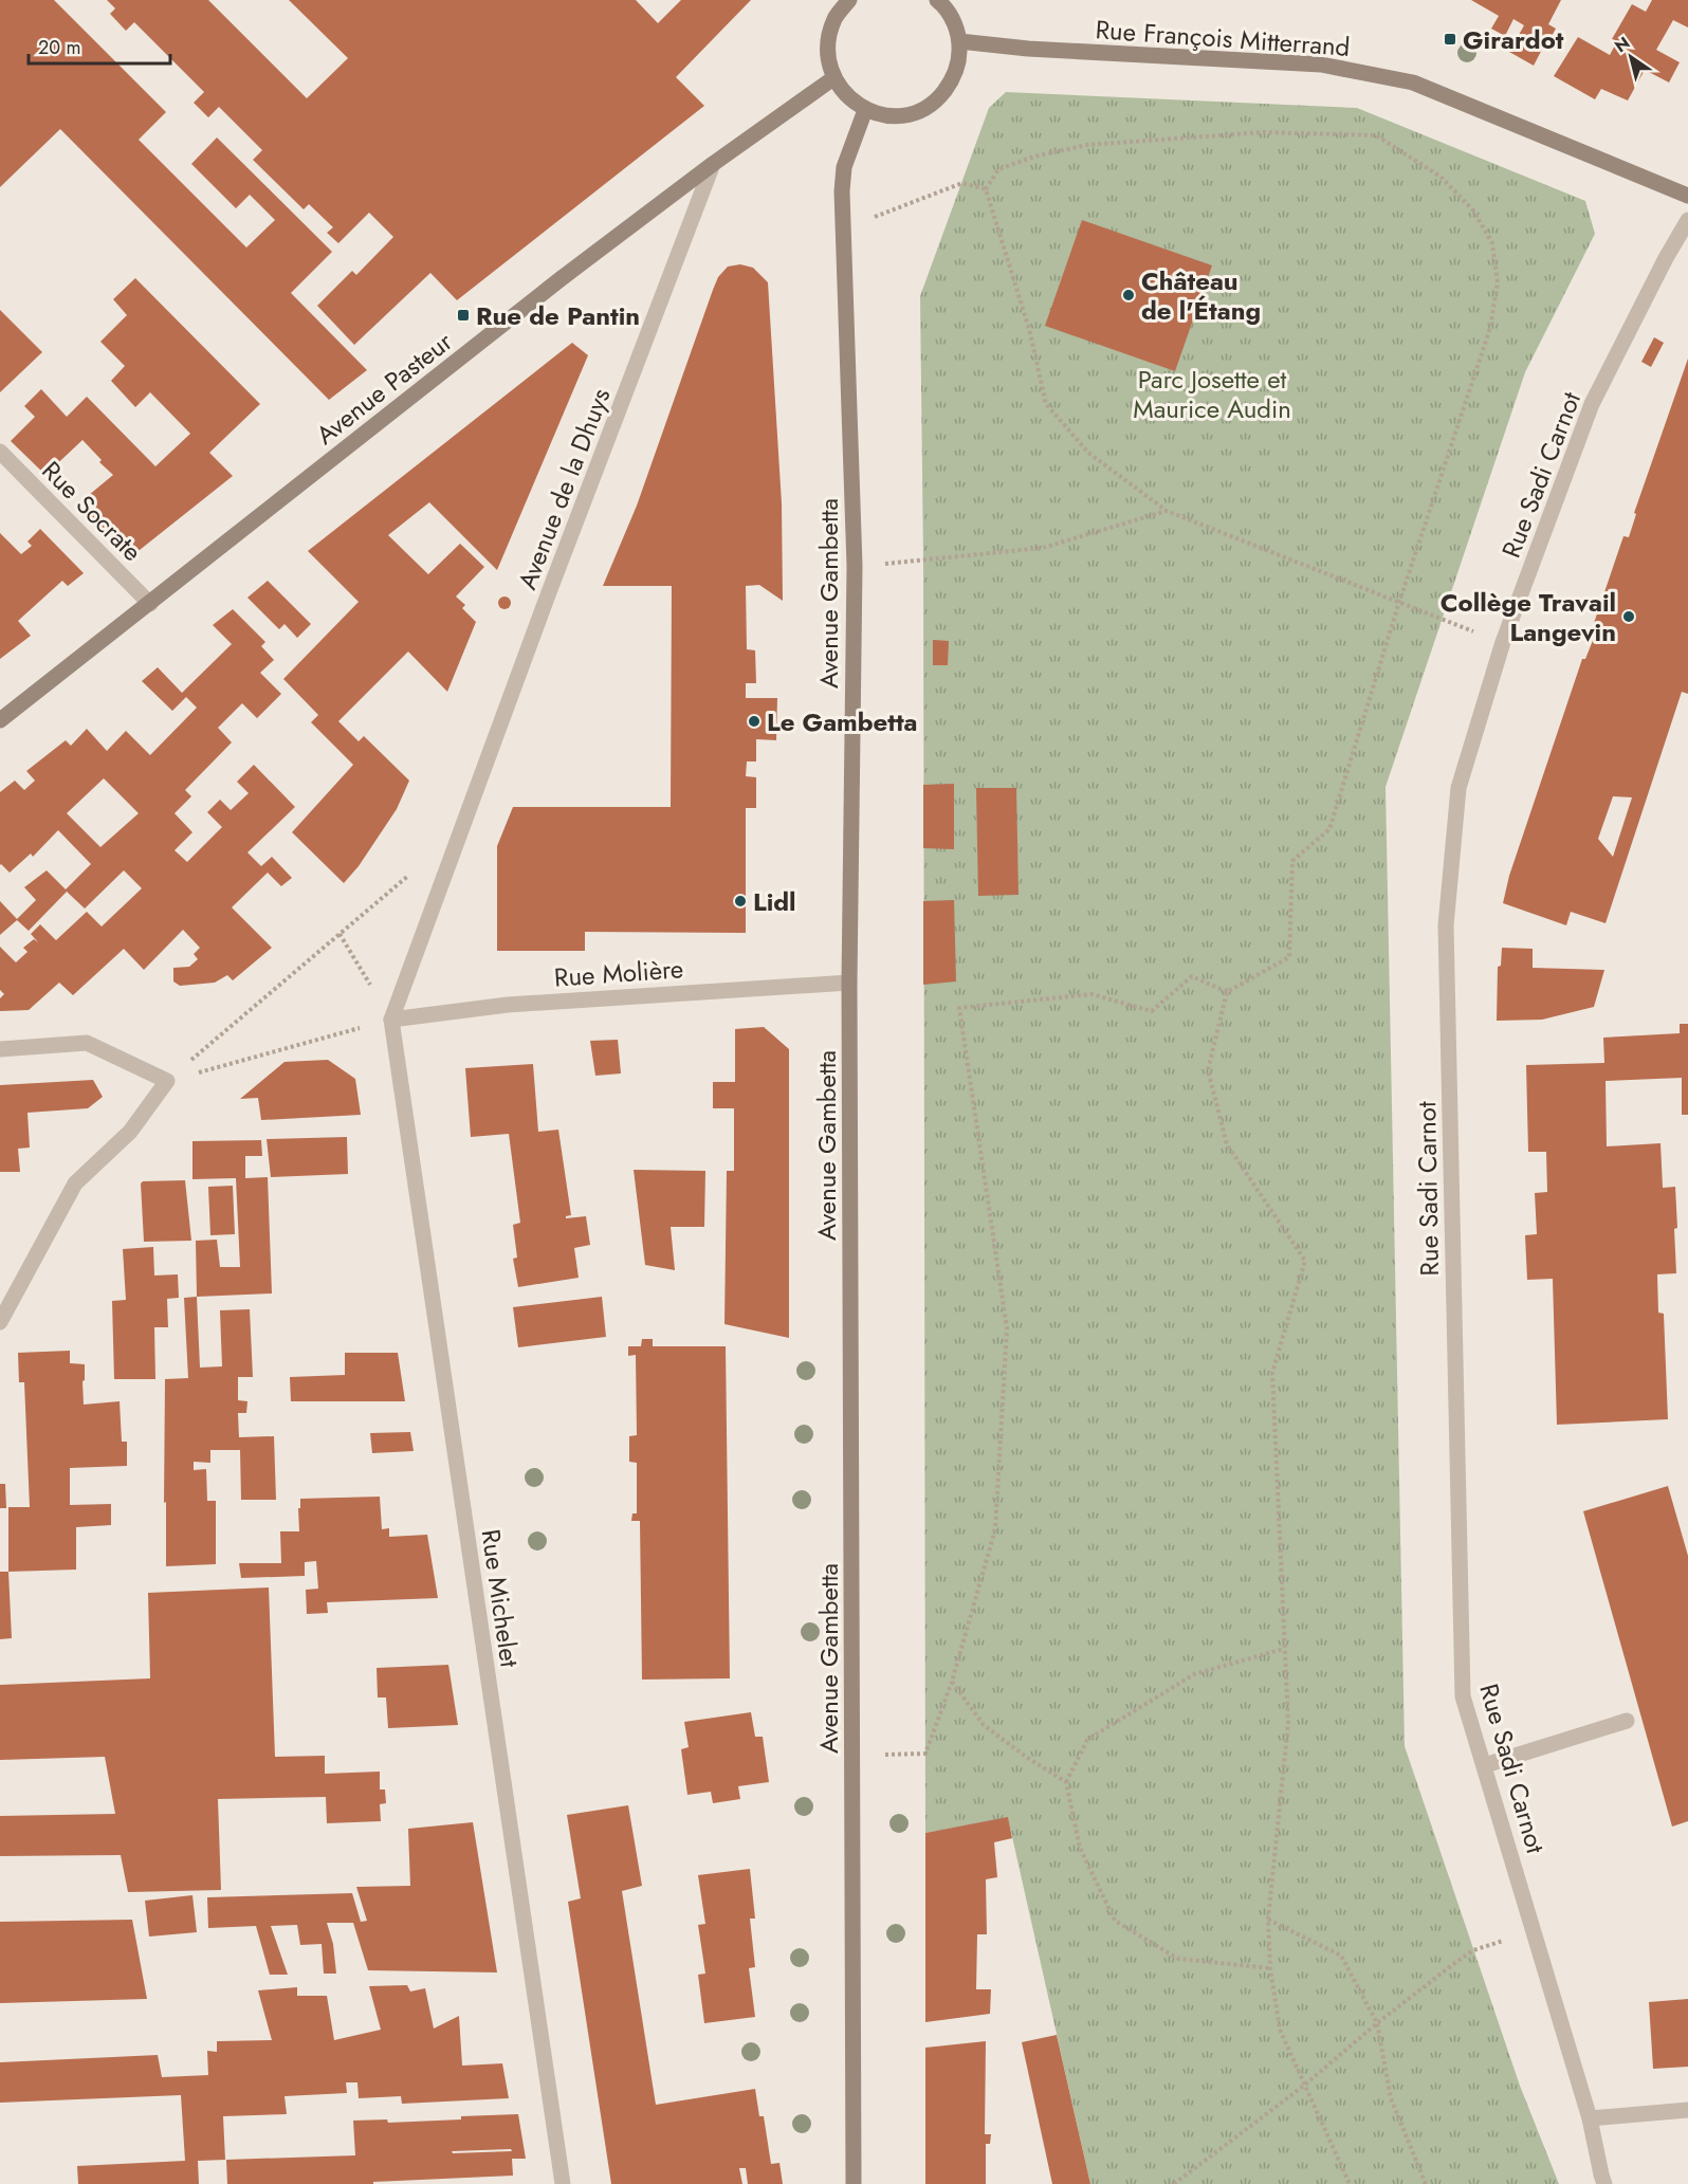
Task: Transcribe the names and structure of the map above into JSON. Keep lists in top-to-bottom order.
{
  "streets": {
    "main road": ["Rue François Mitterrand", "Avenue Pasteur", "Avenue Gambetta"],
    "street": [
      "Rue Sadi Carnot",
      "Avenue de la Dhuys",
      "Rue Socrate",
      "Rue Molière",
      "Rue Michelet"
    ]
  },
  "crossings": [
    ["Avenue Pasteur", "Avenue de la Dhuys"],
    ["Avenue Pasteur", "Rue Socrate"],
    ["Avenue de la Dhuys", "Rue Molière"],
    ["Avenue de la Dhuys", "Rue Michelet"],
    ["Avenue Gambetta", "Rue Molière"],
    ["Rue Molière", "Rue Michelet"]
  ],
  "parks": ["Parc Josette et Maurice Audin"],
  "places": {
    "transit": ["Girardot", "Rue de Pantin"],
    "other": [
      "Château de l'Étang",
      "Collège Travail Langevin",
      "Le Gambetta",
      "Lidl"
    ]
  },
  "scale_bar": "20 m",
  "north": "top left"
}
